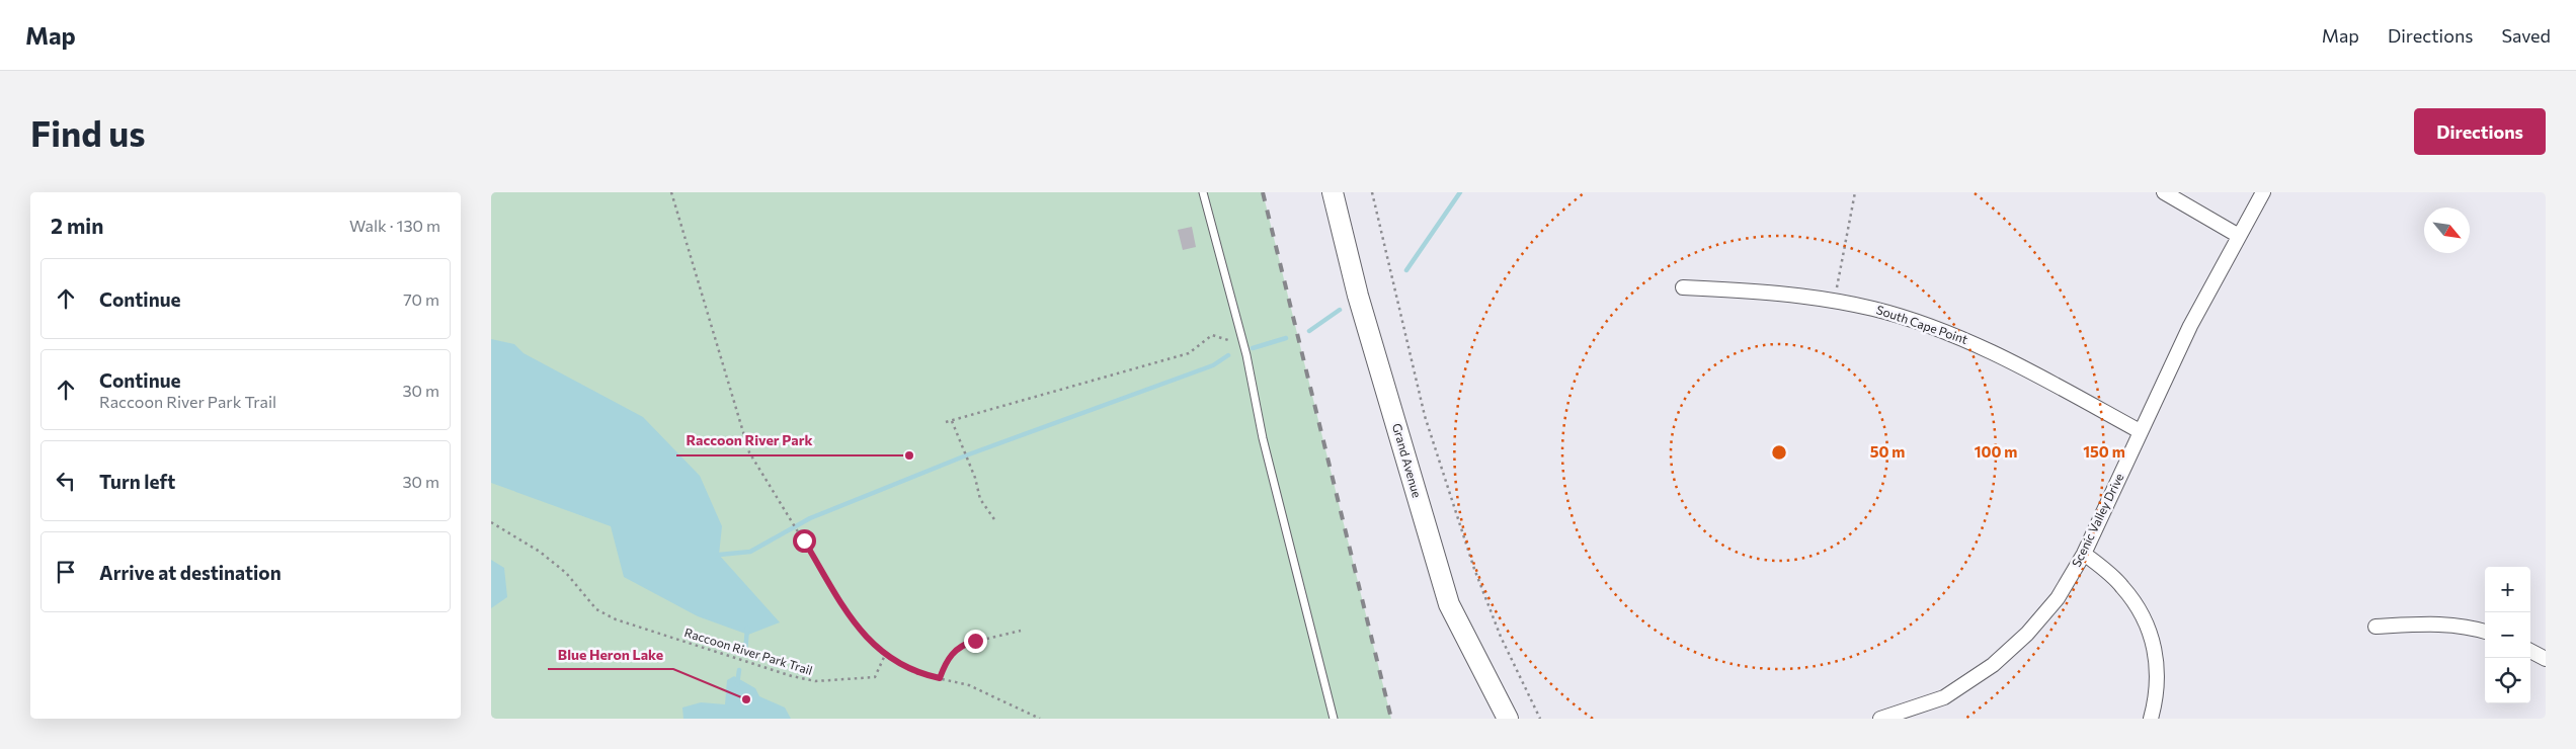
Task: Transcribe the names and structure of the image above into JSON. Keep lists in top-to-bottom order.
{
  "streets": {
    "main road": ["Grand Avenue"],
    "street": ["South Cape Point", "Scenic Valley Drive"],
    "path": ["Raccoon River Park Trail"]
  },
  "crossings": [
    ["South Cape Point", "Scenic Valley Drive"]
  ],
  "places": ["Raccoon River Park", "Blue Heron Lake"],
  "north": "bottom right",
  "page": {
    "header": "Map",
    "nav": ["Map", "Directions", "Saved"],
    "buttons": "Directions",
    "title": "Find us",
    "heading": ["2 min", "Walk · 130 m"],
    "list": [
      ["Continue", "70 m"],
      ["Continue", "Raccoon River Park Trail", "30 m"],
      ["Turn left", "30 m"],
      "Arrive at destination"
    ],
    "map_buttons": ["+", "−"]
  },
  "rings": ["50 m", "100 m", "150 m"]
}
